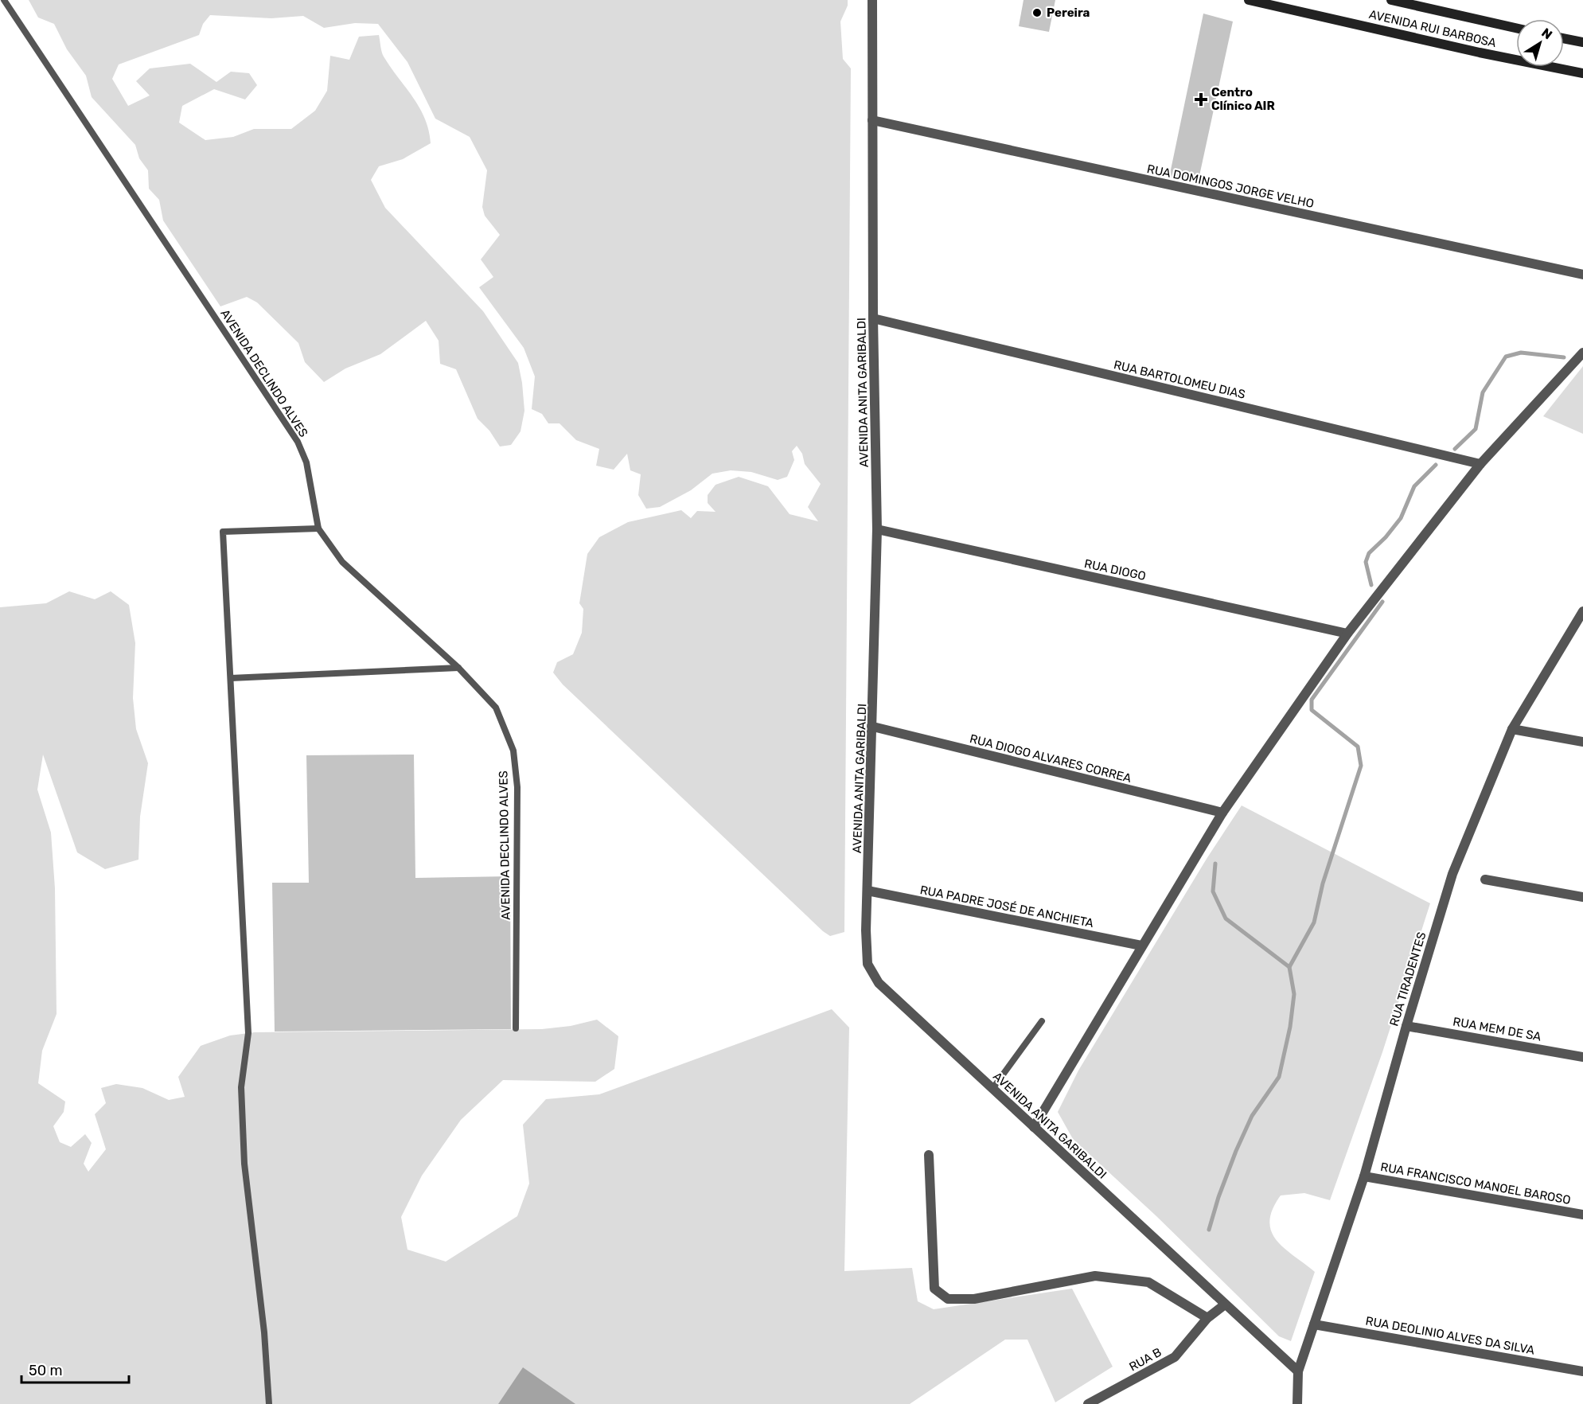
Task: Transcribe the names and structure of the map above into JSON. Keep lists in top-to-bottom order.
{
  "streets": {
    "main road": ["AVENIDA RUI BARBOSA"],
    "street": [
      "RUA DOMINGOS JORGE VELHO",
      "RUA BARTOLOMEU DIAS",
      "AVENIDA ANITA GARIBALDI",
      "RUA DIOGO",
      "RUA DIOGO ALVARES CORREA",
      "RUA PADRE JOSÉ DE ANCHIETA",
      "RUA TIRADENTES",
      "RUA MEM DE SA",
      "RUA FRANCISCO MANOEL BAROSO",
      "RUA DEOLINIO ALVES DA SILVA",
      "RUA B"
    ],
    "lane": ["AVENIDA DECLINDO ALVES"]
  },
  "crossings": [
    ["RUA DOMINGOS JORGE VELHO", "AVENIDA ANITA GARIBALDI"],
    ["RUA BARTOLOMEU DIAS", "AVENIDA ANITA GARIBALDI"],
    ["AVENIDA ANITA GARIBALDI", "RUA DIOGO"],
    ["AVENIDA ANITA GARIBALDI", "RUA DIOGO ALVARES CORREA"],
    ["AVENIDA ANITA GARIBALDI", "RUA PADRE JOSÉ DE ANCHIETA"],
    ["AVENIDA ANITA GARIBALDI", "RUA TIRADENTES"],
    ["AVENIDA ANITA GARIBALDI", "RUA B"],
    ["RUA TIRADENTES", "RUA MEM DE SA"],
    ["RUA TIRADENTES", "RUA FRANCISCO MANOEL BAROSO"],
    ["RUA TIRADENTES", "RUA DEOLINIO ALVES DA SILVA"]
  ],
  "places": {
    "other": ["Pereira"],
    "health": ["Centro Clínico AIR"]
  },
  "scale_bar": "50 m",
  "north": "top right"
}
